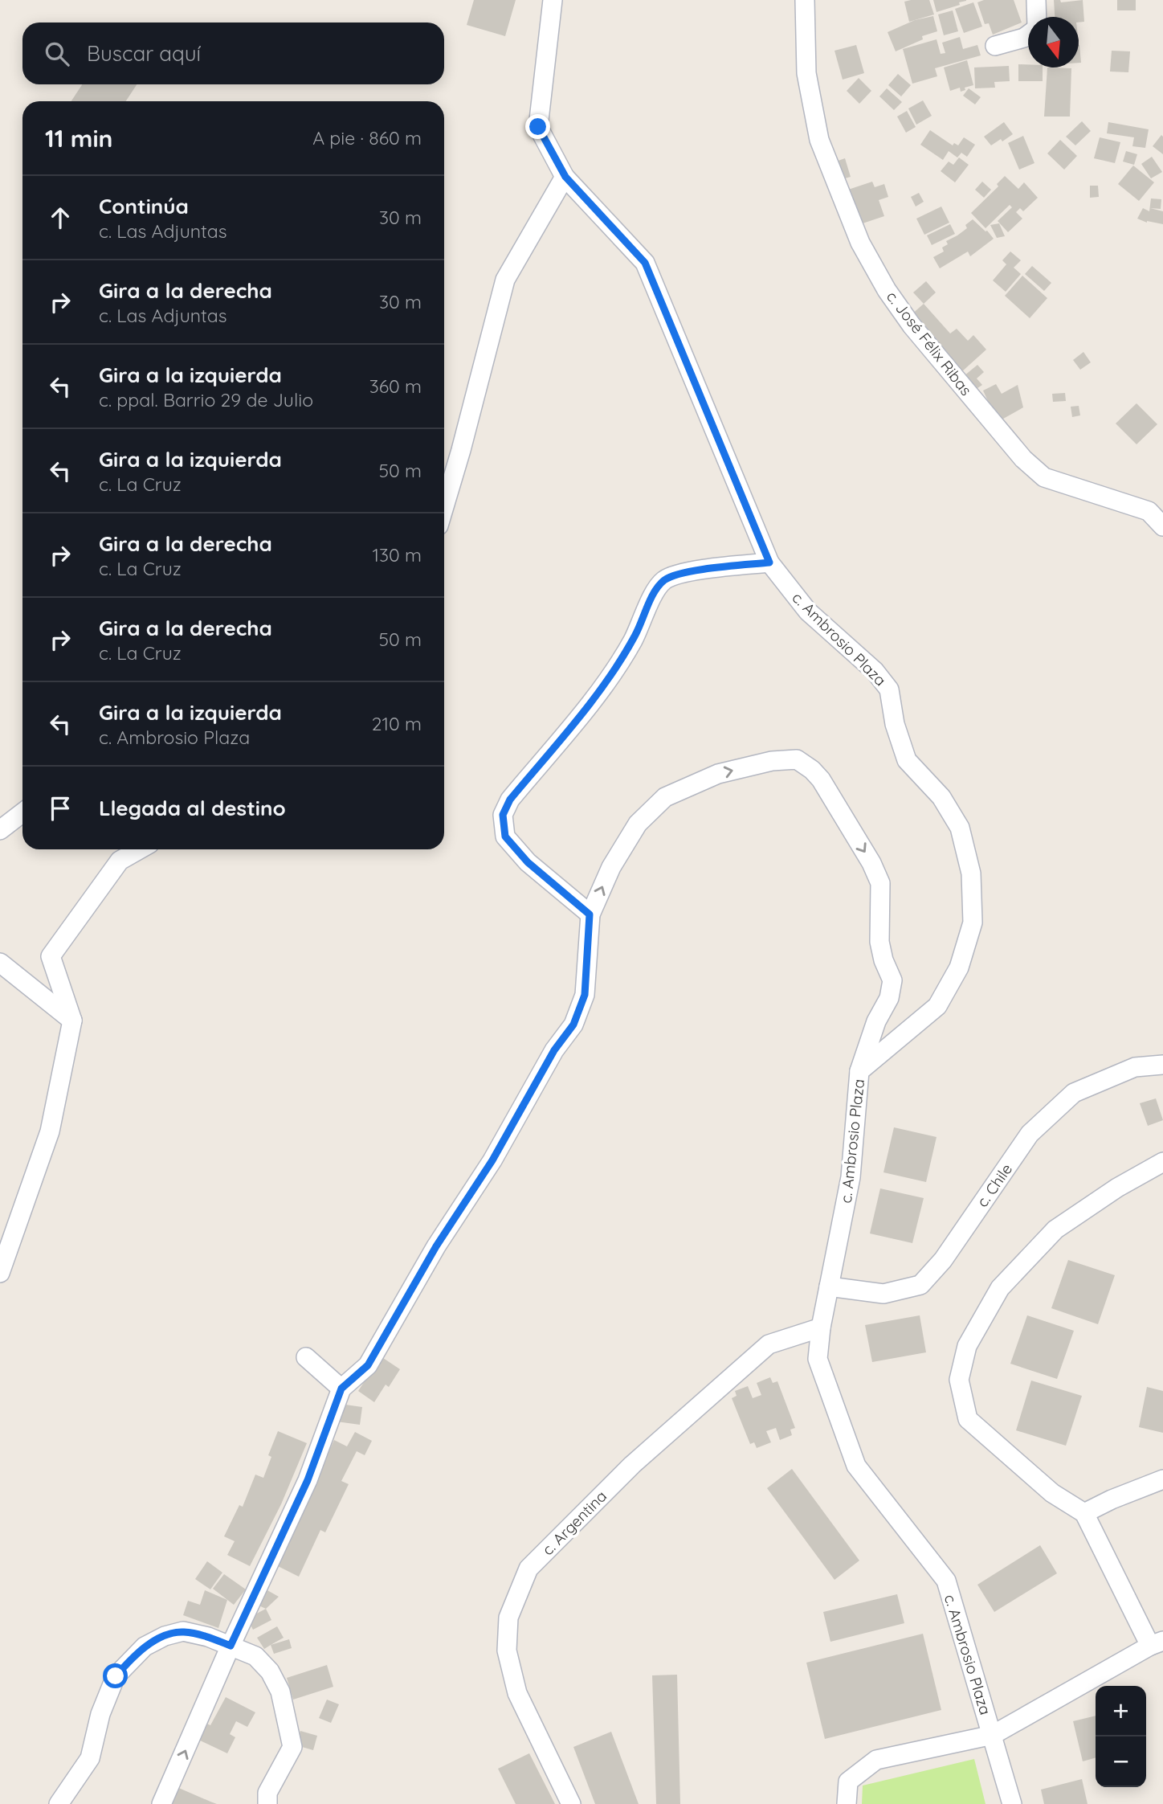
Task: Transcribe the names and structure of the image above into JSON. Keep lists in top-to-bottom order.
{
  "streets": {
    "street": [
      "c. José Félix Ribas",
      "c. Ambrosio Plaza",
      "c. Chile",
      "c. Argentina"
    ]
  },
  "crossings": [
    ["c. Ambrosio Plaza", "c. Chile"],
    ["c. Ambrosio Plaza", "c. Argentina"]
  ],
  "north": "bottom",
  "page": {
    "search": "Buscar aquí",
    "heading": ["11 min", "A pie · 860 m"],
    "list": [
      ["Continúa", "c. Las Adjuntas", "30 m"],
      ["Gira a la derecha", "c. Las Adjuntas", "30 m"],
      ["Gira a la izquierda", "c. ppal. Barrio 29 de Julio", "360 m"],
      ["Gira a la izquierda", "c. La Cruz", "50 m"],
      ["Gira a la derecha", "c. La Cruz", "130 m"],
      ["Gira a la derecha", "c. La Cruz", "50 m"],
      ["Gira a la izquierda", "c. Ambrosio Plaza", "210 m"],
      "Llegada al destino"
    ],
    "map_buttons": ["+", "−"]
  }
}
